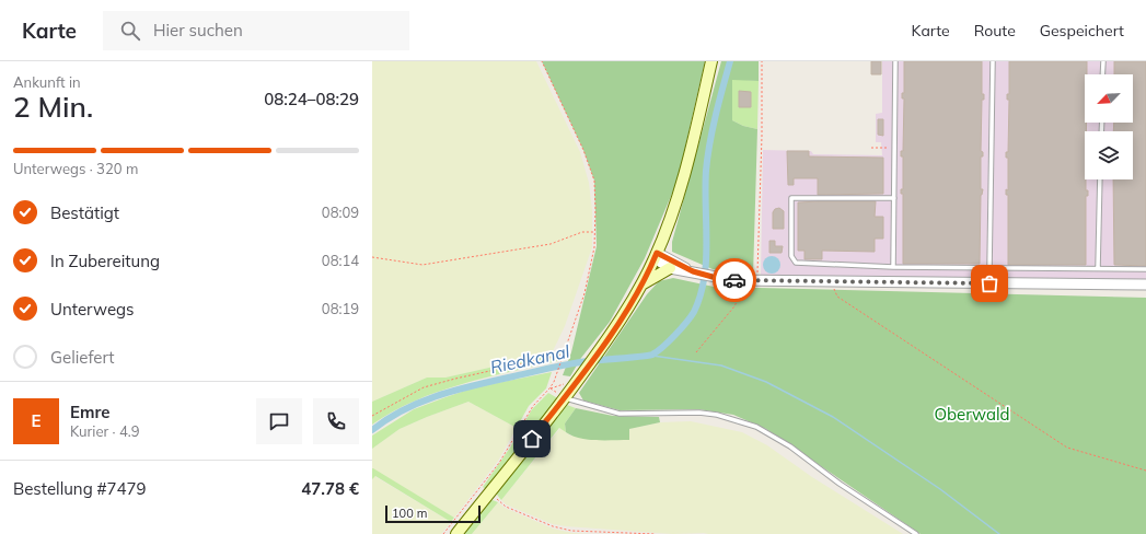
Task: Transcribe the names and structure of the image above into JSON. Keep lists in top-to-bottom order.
{
  "water": ["Riedkanal"],
  "parks": ["Oberwald"],
  "scale_bar": "100 m",
  "north": "bottom left",
  "page": {
    "header": "Karte",
    "search": "Hier suchen",
    "nav": ["Karte", "Route", "Gespeichert"],
    "heading": ["2 Min.", "Ankunft in", "08:24–08:29"],
    "panel": [
      "Emre",
      "Kurier · 4.9",
      "Bestellung #7479",
      "47.78 €"
    ],
    "bar": "Unterwegs · 320 m",
    "list": [
      ["Bestätigt", "08:09"],
      ["In Zubereitung", "08:14"],
      ["Unterwegs", "08:19"],
      "Geliefert"
    ],
    "round": "E",
    "scale": "100 m"
  }
}
